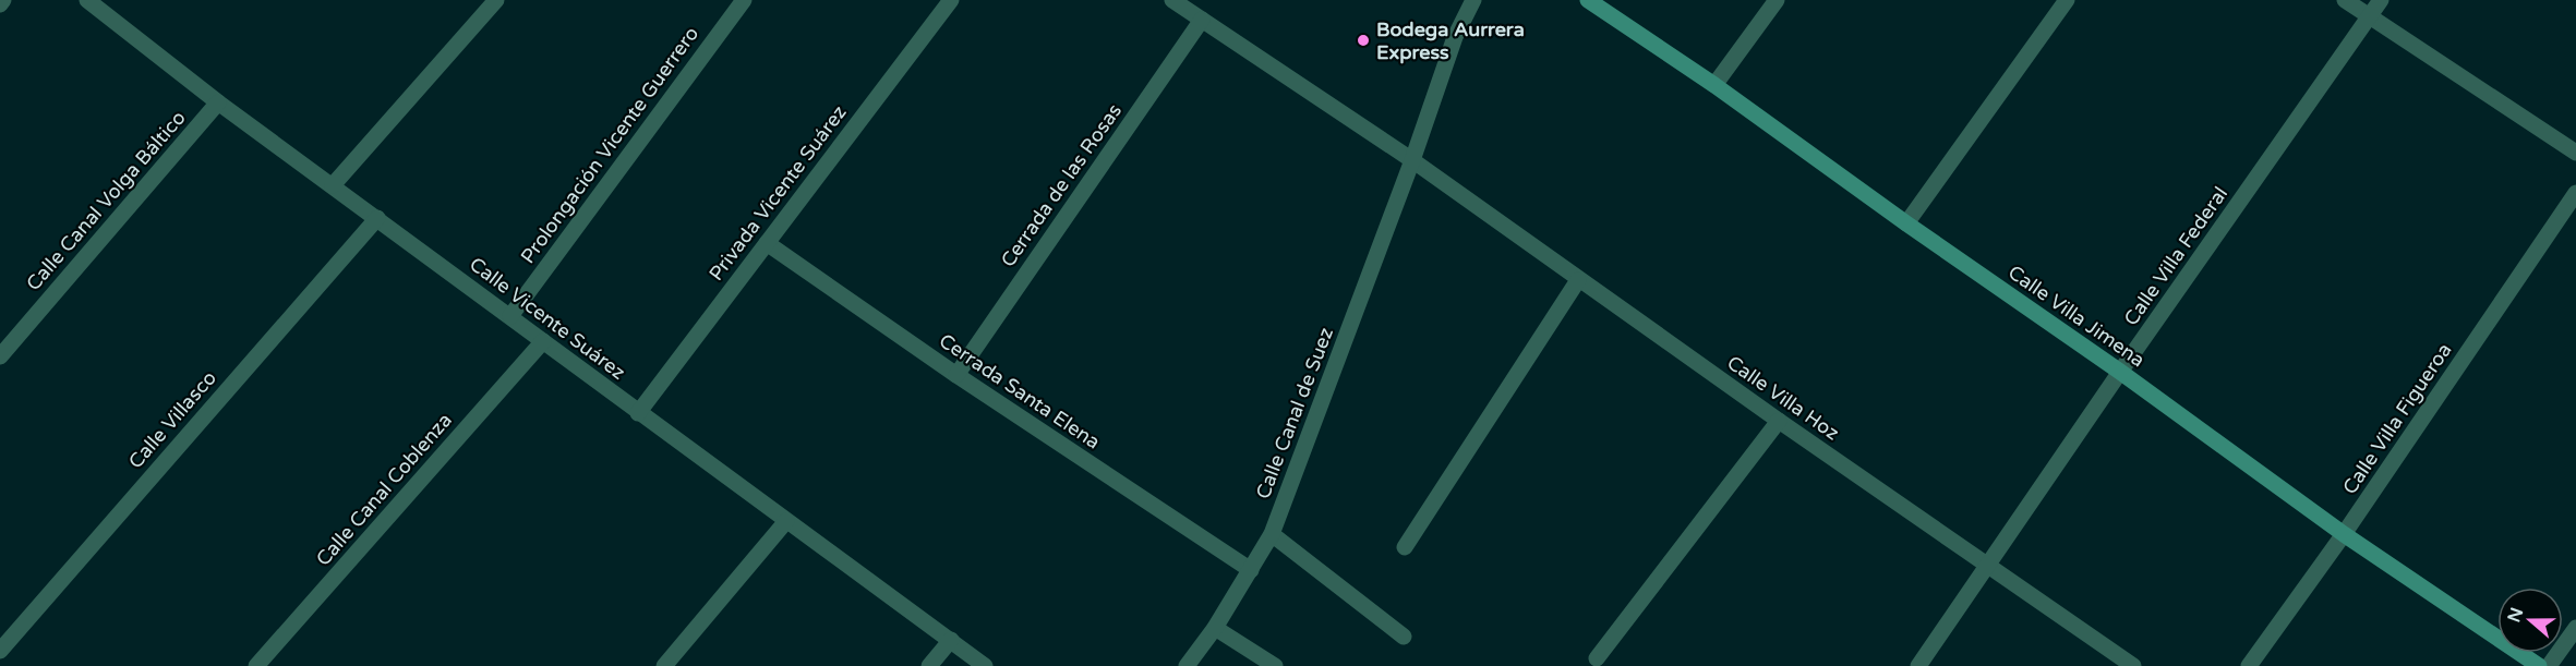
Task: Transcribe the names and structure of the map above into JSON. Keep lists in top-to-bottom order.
{
  "streets": {
    "street": [
      "Prolongación Vicente Guerrero",
      "Cerrada de las Rosas",
      "Privada Vicente Suárez",
      "Calle Canal Volga Báltico",
      "Calle Villa Federal",
      "Calle Villa Jimena",
      "Calle Vicente Suárez",
      "Cerrada Santa Elena",
      "Calle Villa Hoz",
      "Calle Canal de Suez",
      "Calle Villa Figueroa",
      "Calle Villasco",
      "Calle Canal Coblenza"
    ]
  },
  "crossings": [
    ["Prolongación Vicente Guerrero", "Calle Vicente Suárez"],
    ["Cerrada de las Rosas", "Cerrada Santa Elena"],
    ["Cerrada de las Rosas", "Calle Villa Hoz"],
    ["Privada Vicente Suárez", "Calle Vicente Suárez"],
    ["Privada Vicente Suárez", "Cerrada Santa Elena"],
    ["Calle Canal Volga Báltico", "Calle Vicente Suárez"],
    ["Calle Villa Federal", "Calle Villa Jimena"],
    ["Calle Villa Federal", "Calle Villa Hoz"],
    ["Calle Villa Jimena", "Calle Villa Figueroa"],
    ["Calle Vicente Suárez", "Calle Villasco"],
    ["Calle Vicente Suárez", "Calle Canal Coblenza"],
    ["Cerrada Santa Elena", "Calle Canal de Suez"],
    ["Calle Villa Hoz", "Calle Canal de Suez"]
  ],
  "places": ["Bodega Aurrera Express"],
  "north": "left"
}
